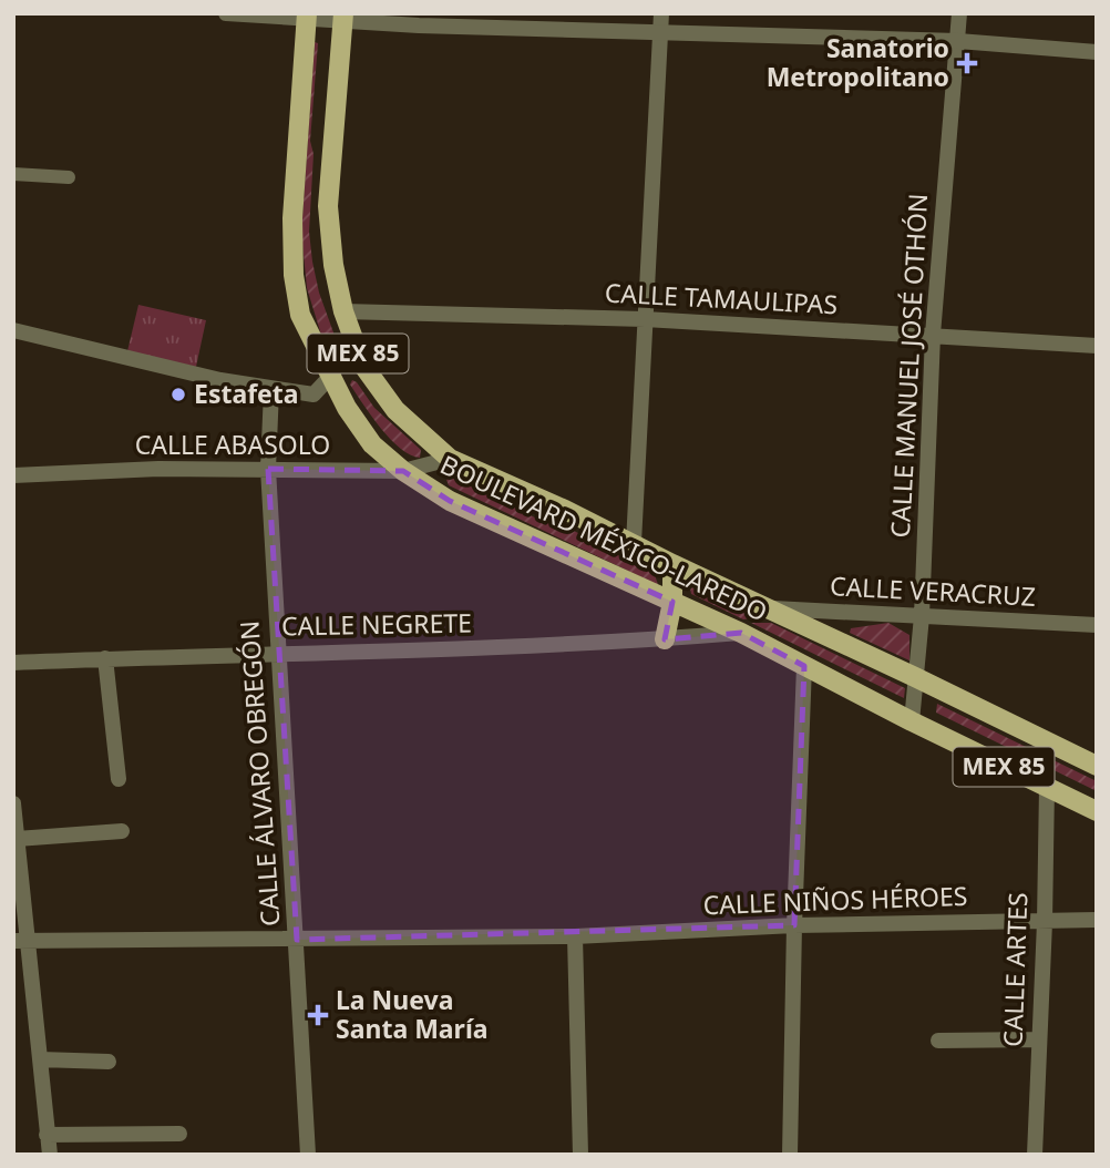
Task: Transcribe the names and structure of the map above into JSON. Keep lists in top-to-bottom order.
{
  "streets": {
    "main road": ["MEX 85", "BOULEVARD MÉXICO-LAREDO"],
    "street": [
      "CALLE TAMAULIPAS",
      "CALLE MANUEL JOSÉ OTHÓN",
      "CALLE ABASOLO",
      "CALLE VERACRUZ",
      "CALLE NEGRETE",
      "CALLE ÁLVARO OBREGÓN",
      "CALLE NIÑOS HÉROES",
      "CALLE ARTES"
    ]
  },
  "crossings": [
    ["CALLE TAMAULIPAS", "CALLE MANUEL JOSÉ OTHÓN"],
    ["CALLE TAMAULIPAS", "BOULEVARD MÉXICO-LAREDO"],
    ["CALLE MANUEL JOSÉ OTHÓN", "BOULEVARD MÉXICO-LAREDO"],
    ["CALLE MANUEL JOSÉ OTHÓN", "CALLE VERACRUZ"],
    ["CALLE ABASOLO", "BOULEVARD MÉXICO-LAREDO"],
    ["CALLE ABASOLO", "CALLE ÁLVARO OBREGÓN"],
    ["BOULEVARD MÉXICO-LAREDO", "CALLE VERACRUZ"],
    ["BOULEVARD MÉXICO-LAREDO", "CALLE NEGRETE"],
    ["BOULEVARD MÉXICO-LAREDO", "CALLE ARTES"],
    ["CALLE NEGRETE", "CALLE ÁLVARO OBREGÓN"],
    ["CALLE ÁLVARO OBREGÓN", "CALLE NIÑOS HÉROES"],
    ["CALLE NIÑOS HÉROES", "CALLE ARTES"]
  ],
  "places": {
    "health": ["Sanatorio Metropolitano", "La Nueva Santa María"],
    "other": ["Estafeta"]
  }
}
